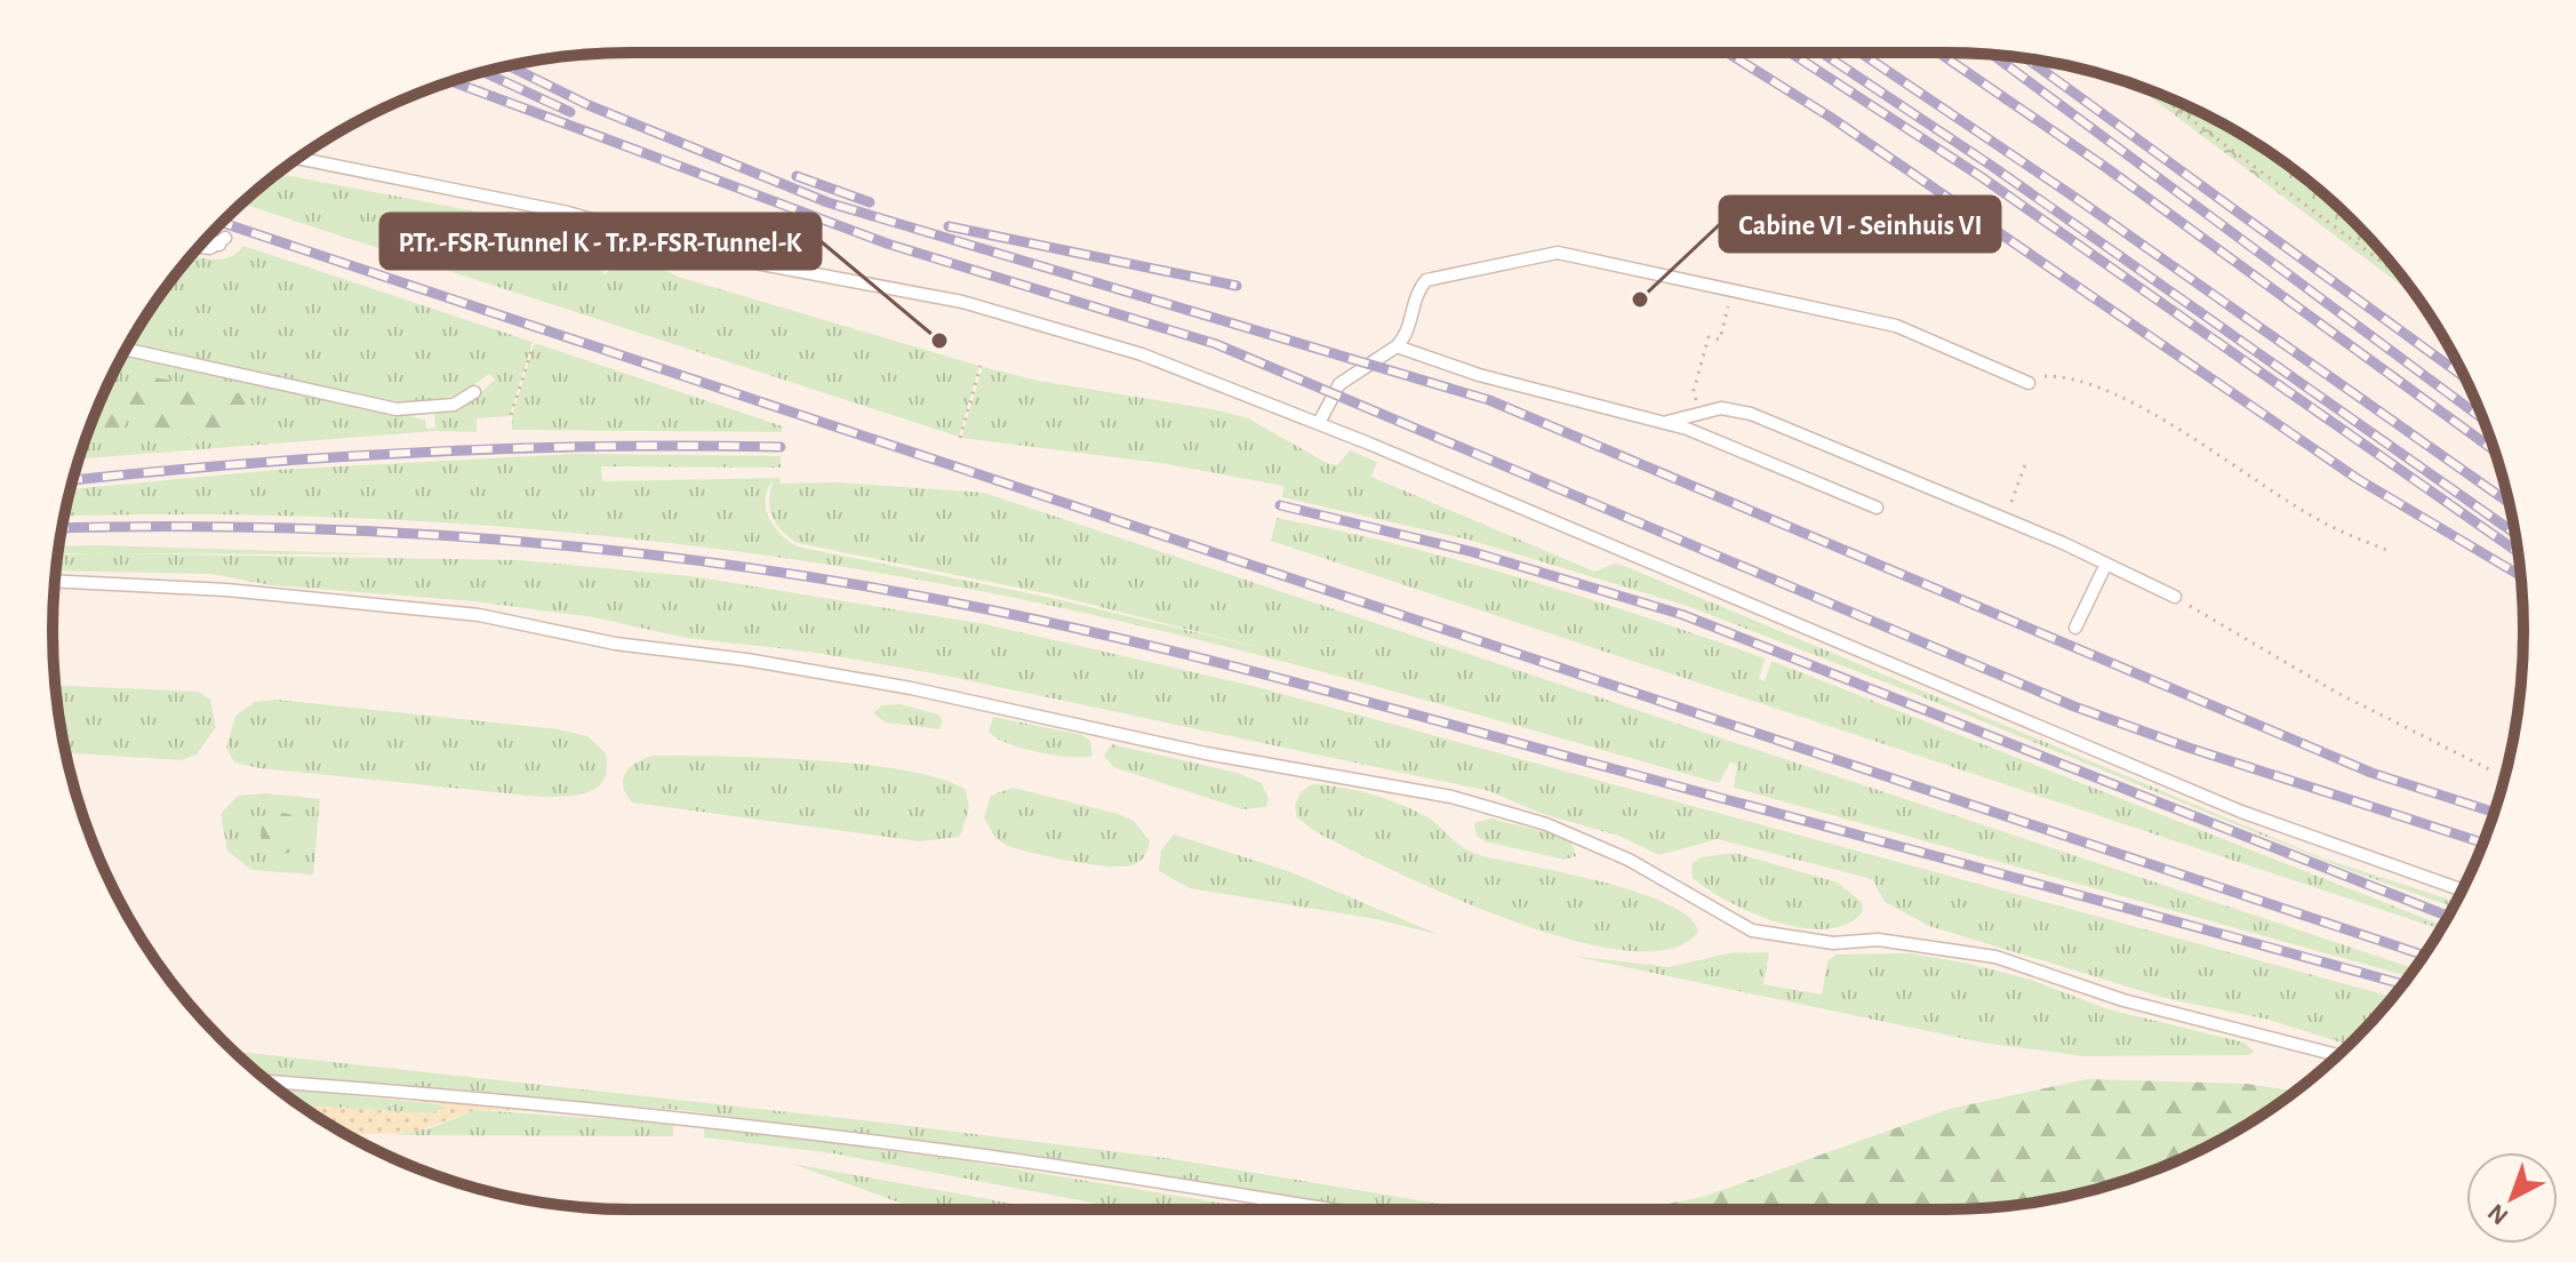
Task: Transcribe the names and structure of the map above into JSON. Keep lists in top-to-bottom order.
{
  "places": ["Cabine VI - Seinhuis VI", "P.Tr.-FSR-Tunnel K - Tr.P.-FSR-Tunnel-K"],
  "north": "bottom left"
}
